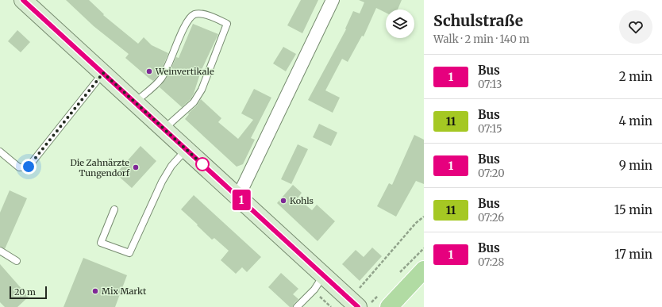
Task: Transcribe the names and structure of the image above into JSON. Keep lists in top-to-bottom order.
{
  "places": [
    "Weinvertikale",
    "Die Zahnärzte Tungendorf",
    "Kohls",
    "Mix Markt"
  ],
  "lines": ["bus line 1"],
  "scale_bar": "20 m",
  "page": {
    "on_map": "1",
    "heading": ["Schulstraße", "Walk · 2 min · 140 m"],
    "list": [
      {
        "mark": "1",
        "name": "Bus",
        "note": "07:13",
        "value": "2 min"
      },
      {
        "mark": "11",
        "name": "Bus",
        "note": "07:15",
        "value": "4 min"
      },
      {
        "mark": "1",
        "name": "Bus",
        "note": "07:20",
        "value": "9 min"
      },
      {
        "mark": "11",
        "name": "Bus",
        "note": "07:26",
        "value": "15 min"
      },
      {
        "mark": "1",
        "name": "Bus",
        "note": "07:28",
        "value": "17 min"
      }
    ],
    "scale": "20 m"
  }
}
